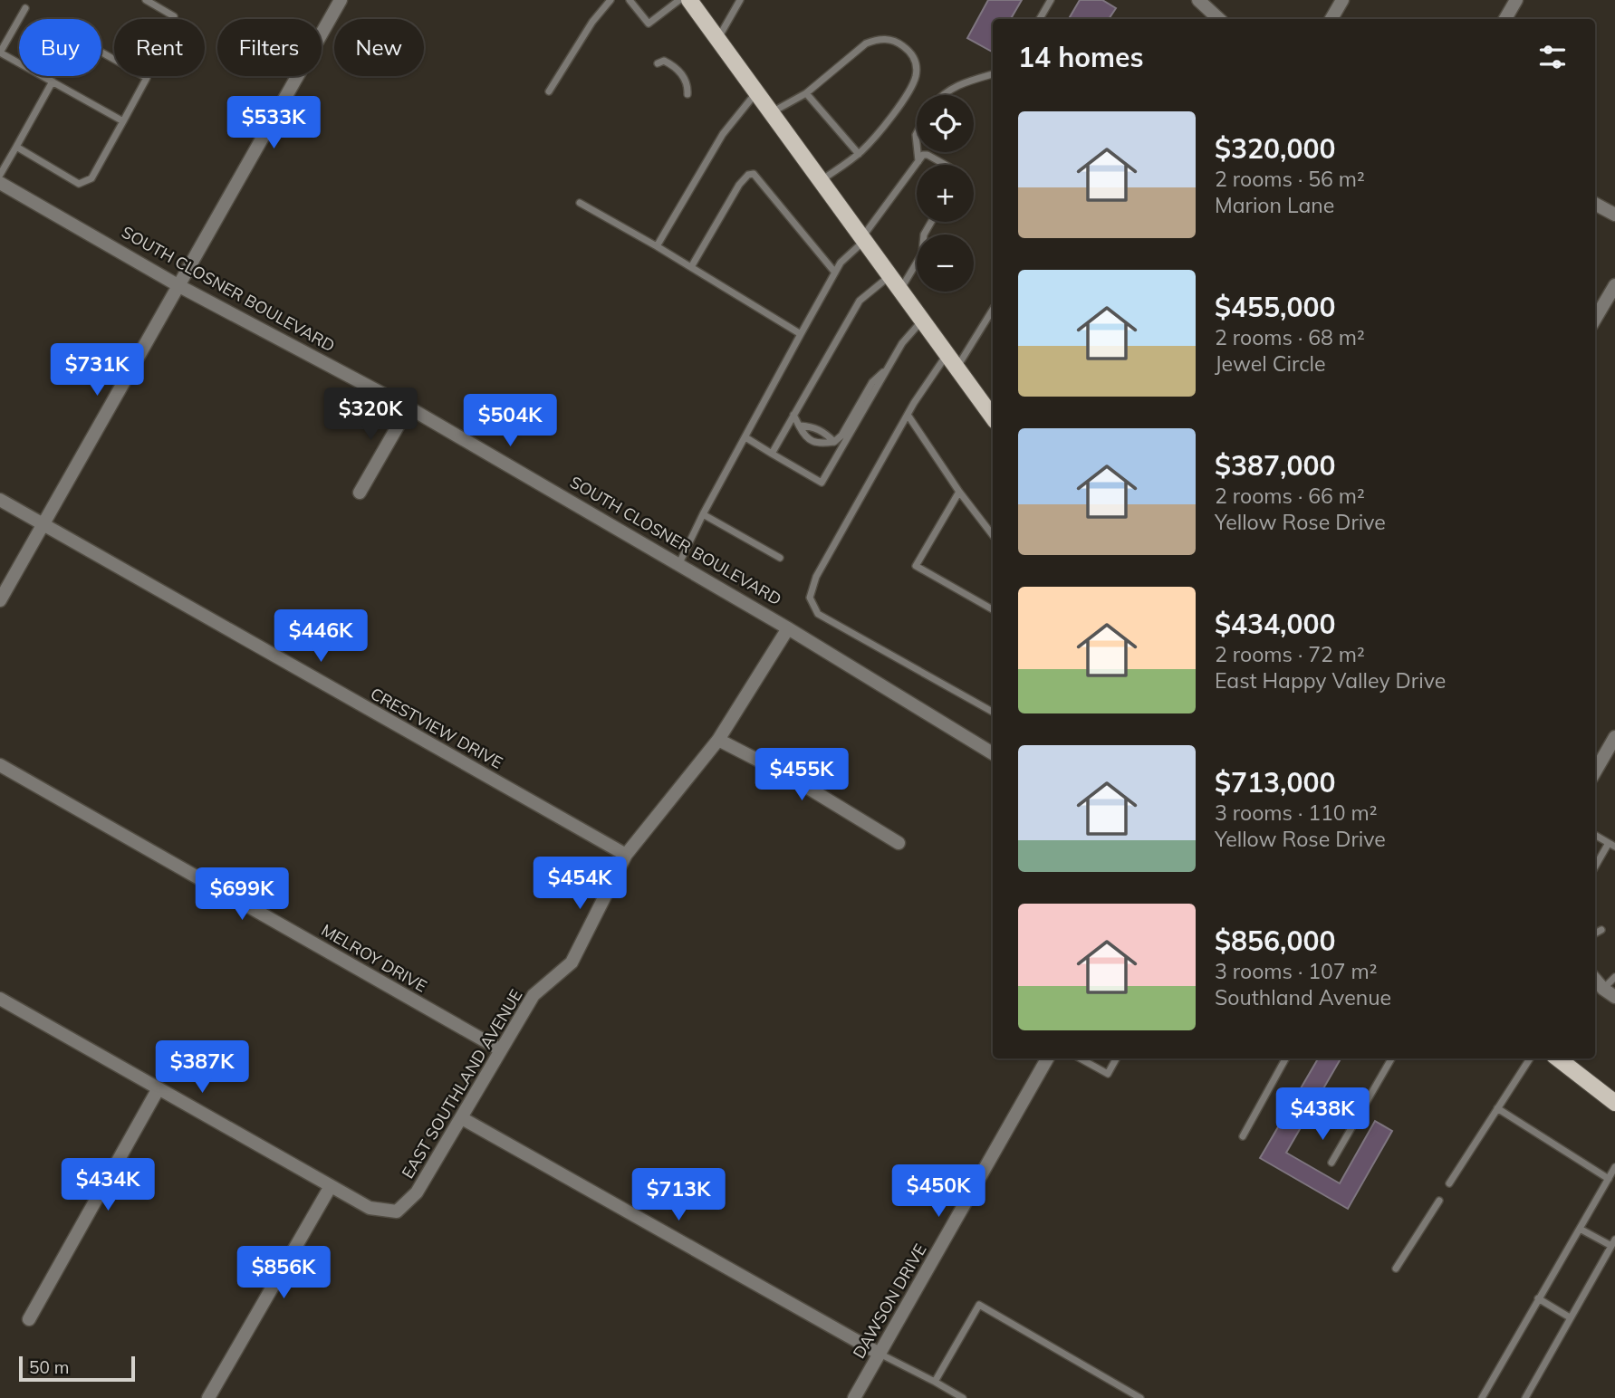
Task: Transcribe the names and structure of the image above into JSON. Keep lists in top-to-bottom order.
{
  "streets": {
    "street": [
      "SOUTH CLOSNER BOULEVARD",
      "CRESTVIEW DRIVE",
      "MELROY DRIVE",
      "EAST SOUTHLAND AVENUE",
      "DAWSON DRIVE"
    ]
  },
  "crossings": [
    ["SOUTH CLOSNER BOULEVARD", "EAST SOUTHLAND AVENUE"],
    ["CRESTVIEW DRIVE", "EAST SOUTHLAND AVENUE"],
    ["MELROY DRIVE", "EAST SOUTHLAND AVENUE"]
  ],
  "scale_bar": "50 m",
  "page": {
    "chip": [
      "Buy",
      "Rent",
      "Filters",
      "New"
    ],
    "heading": "14 homes",
    "map_buttons": ["+", "−"],
    "list": [
      {
        "name": "$320,000",
        "note": "2 rooms · 56 m² · Marion Lane"
      },
      {
        "name": "$455,000",
        "note": "2 rooms · 68 m² · Jewel Circle"
      },
      {
        "name": "$387,000",
        "note": "2 rooms · 66 m² · Yellow Rose Drive"
      },
      {
        "name": "$434,000",
        "note": "2 rooms · 72 m² · East Happy Valley Drive"
      },
      {
        "name": "$713,000",
        "note": "3 rooms · 110 m² · Yellow Rose Drive"
      },
      {
        "name": "$856,000",
        "note": "3 rooms · 107 m² · Southland Avenue"
      }
    ],
    "price": [
      "$533K",
      "$731K",
      "$320K",
      "$504K",
      "$446K",
      "$455K",
      "$454K",
      "$699K",
      "$387K",
      "$438K",
      "$434K",
      "$450K",
      "$713K",
      "$856K"
    ],
    "scale": "50 m"
  }
}
